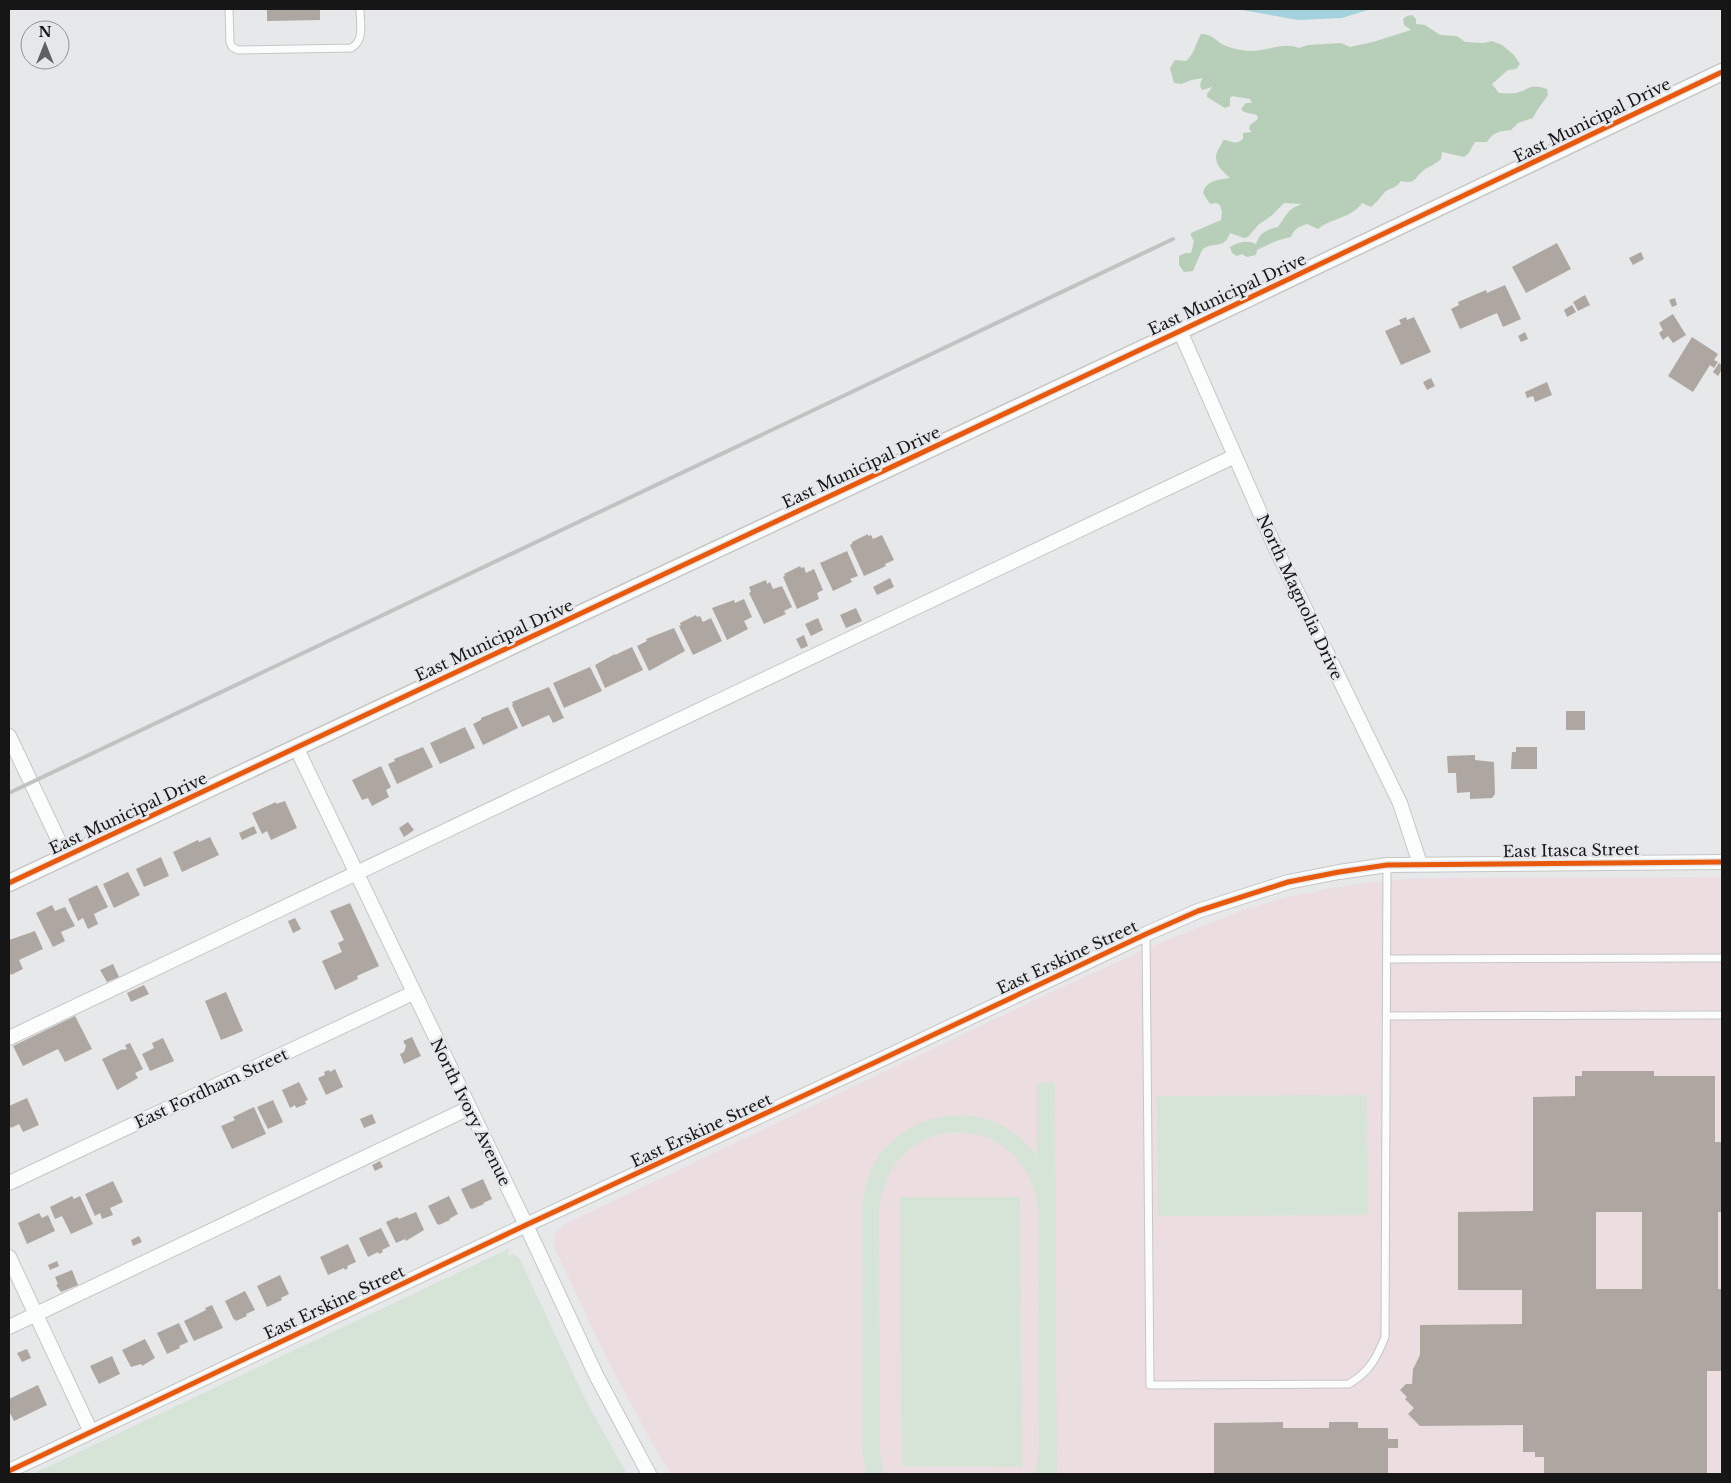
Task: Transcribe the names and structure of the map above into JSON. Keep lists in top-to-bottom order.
{
  "streets": {
    "street": [
      "East Municipal Drive",
      "North Magnolia Drive",
      "East Itasca Street",
      "East Erskine Street",
      "East Fordham Street",
      "North Ivory Avenue"
    ]
  },
  "crossings": [
    ["East Municipal Drive", "North Magnolia Drive"],
    ["East Municipal Drive", "North Ivory Avenue"],
    ["North Magnolia Drive", "East Itasca Street"],
    ["North Magnolia Drive", "East Erskine Street"],
    ["East Itasca Street", "East Erskine Street"],
    ["East Erskine Street", "North Ivory Avenue"],
    ["East Fordham Street", "North Ivory Avenue"]
  ],
  "north": "top"
}
